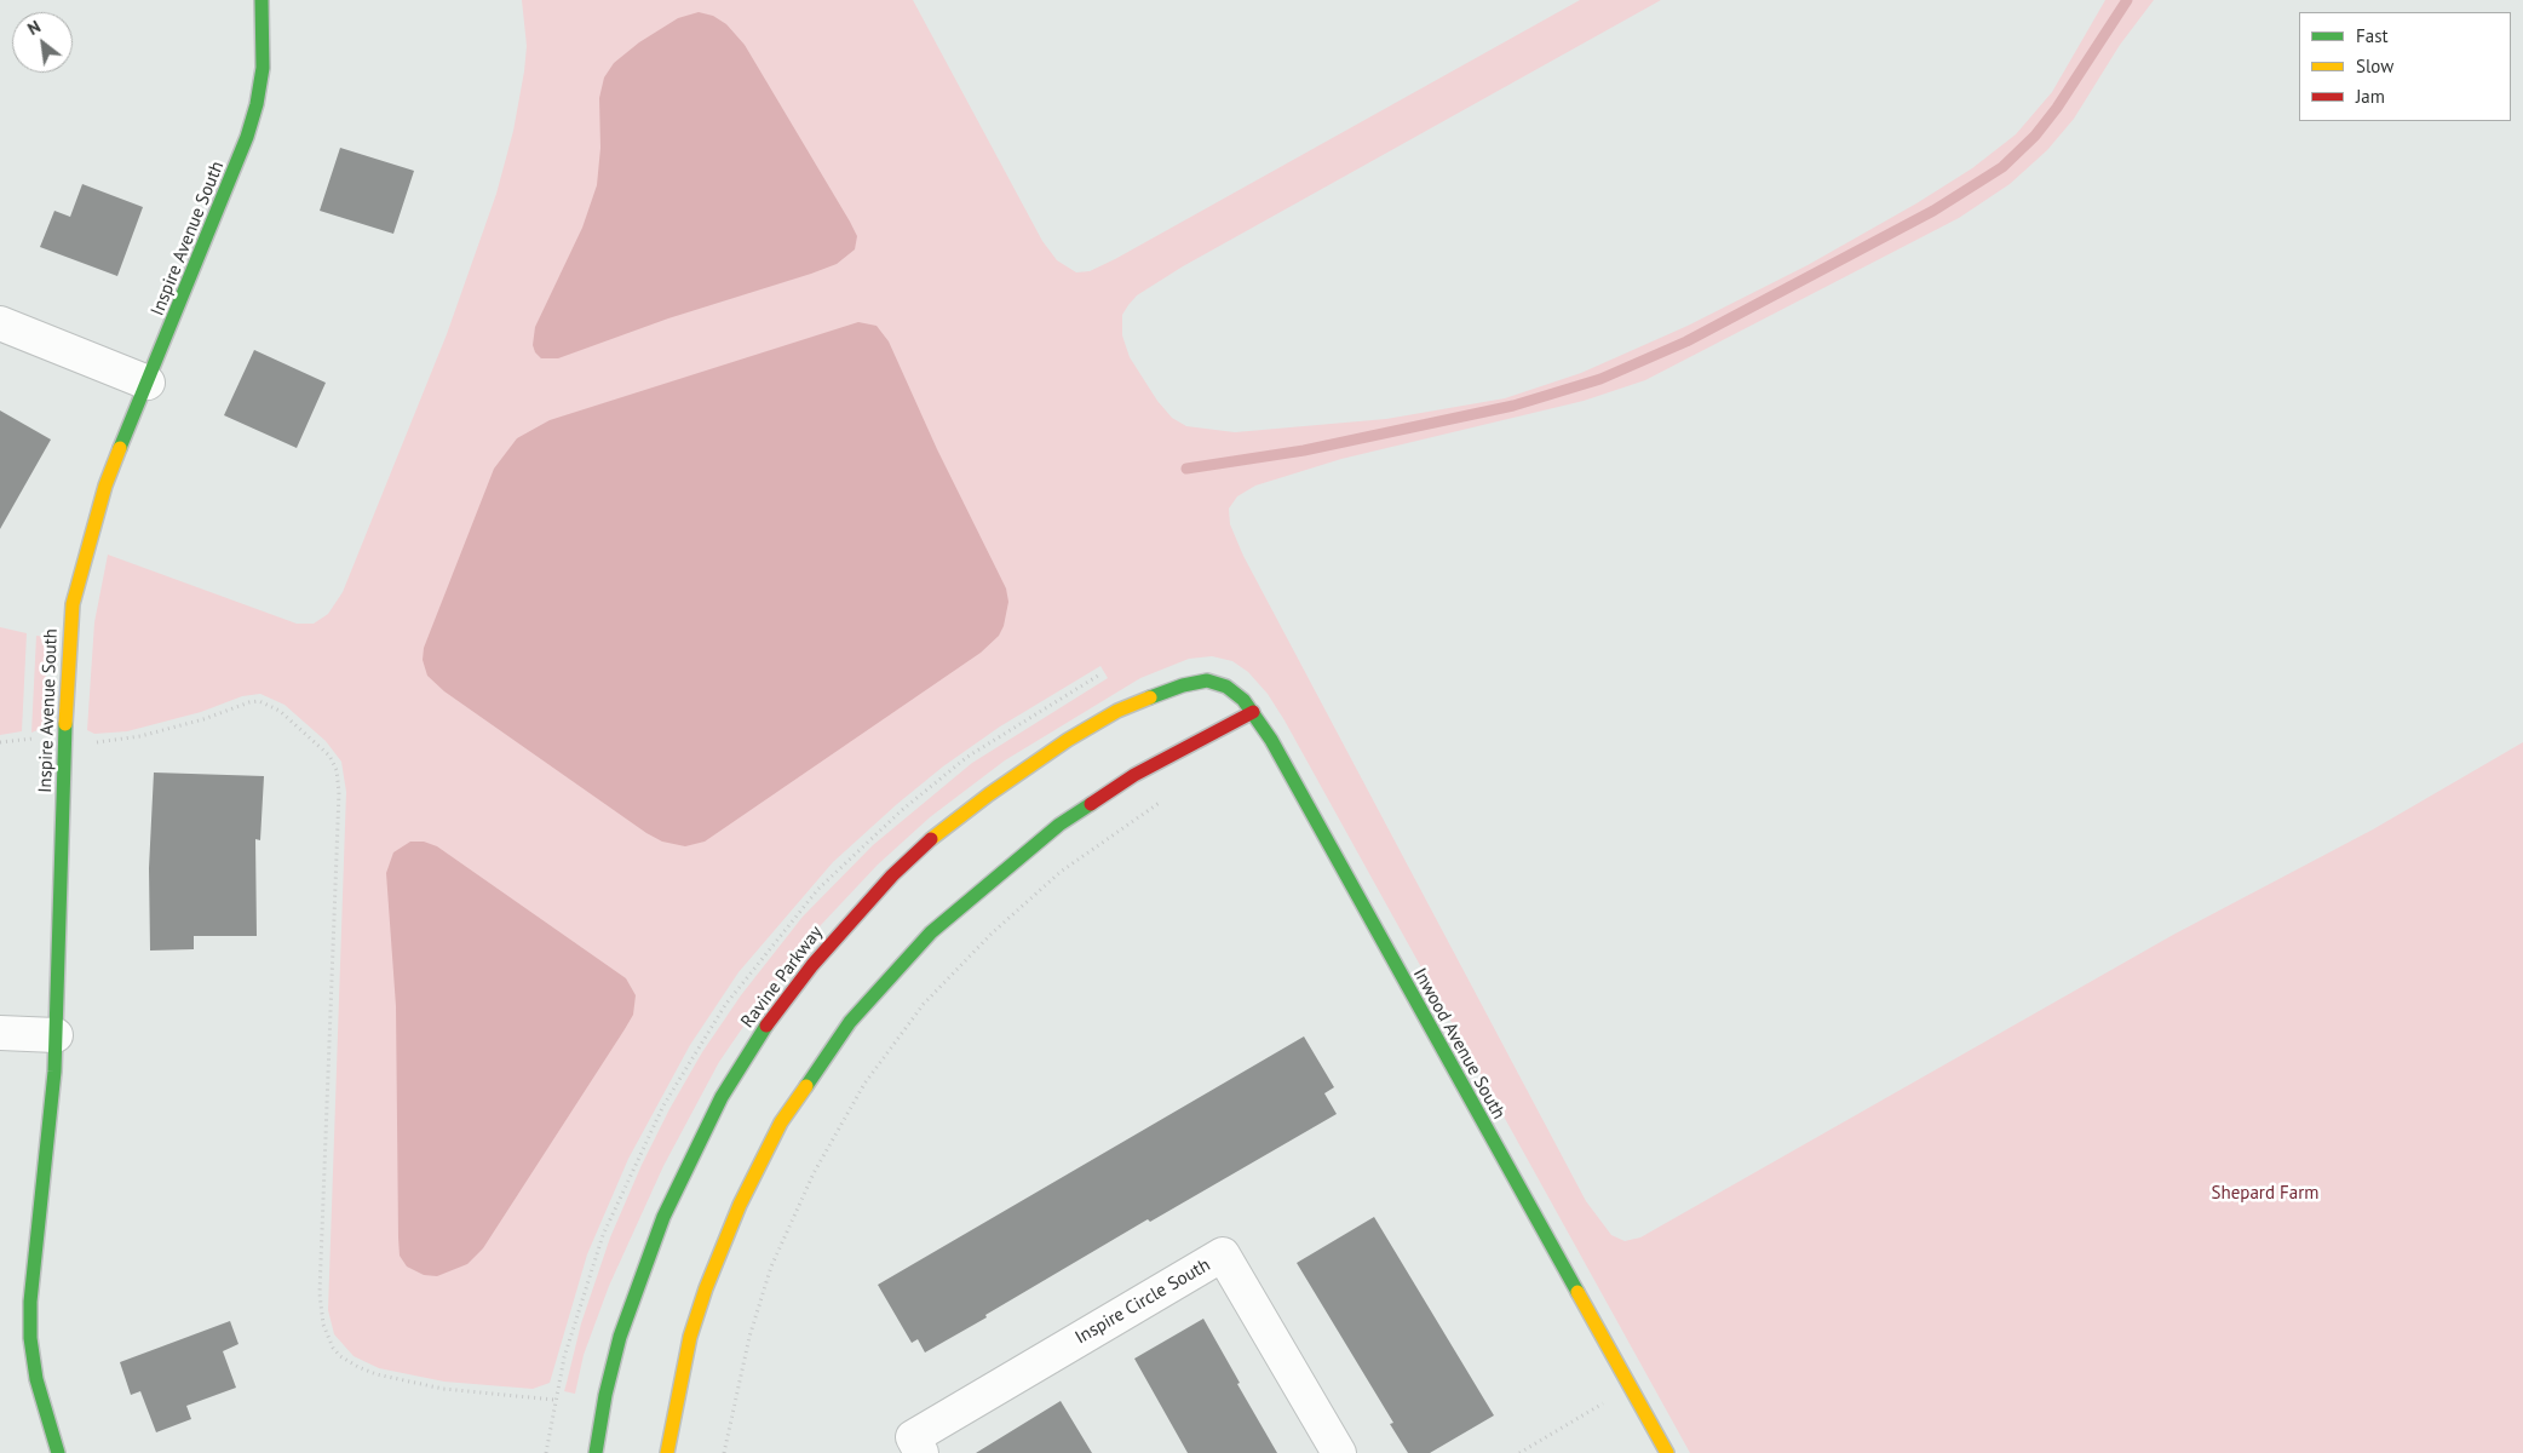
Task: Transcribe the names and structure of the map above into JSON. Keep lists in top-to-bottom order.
{
  "streets": {
    "street": [
      "Inspire Avenue South",
      "Ravine Parkway",
      "Inwood Avenue South",
      "Inspire Circle South"
    ]
  },
  "crossings": [
    ["Ravine Parkway", "Inwood Avenue South"]
  ],
  "parks": ["Shepard Farm"],
  "legend": ["Fast", "Slow", "Jam"],
  "north": "top left"
}
